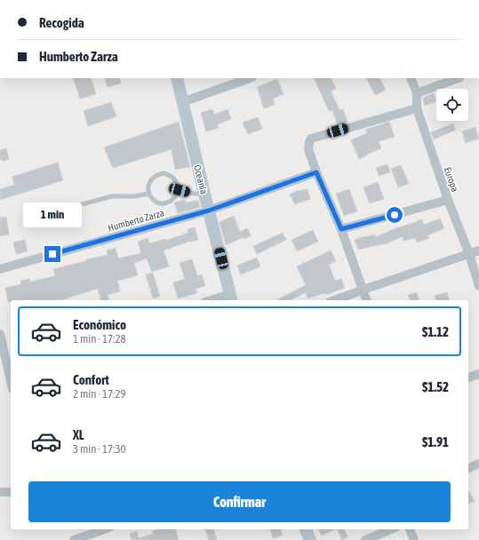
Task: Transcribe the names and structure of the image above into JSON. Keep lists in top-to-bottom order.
{
  "streets": {
    "street": ["Oceanía", "Europa", "Humberto Zarza"]
  },
  "crossings": [
    ["Oceanía", "Humberto Zarza"]
  ],
  "page": {
    "banner": ["Recogida", "Humberto Zarza"],
    "bubble": "1 min",
    "list": [
      {
        "name": "Económico",
        "note": "1 min · 17:28",
        "value": "$1.12"
      },
      {
        "name": "Confort",
        "note": "2 min · 17:29",
        "value": "$1.52"
      },
      {
        "name": "XL",
        "note": "3 min · 17:30",
        "value": "$1.91"
      }
    ],
    "buttons": "Confirmar"
  }
}
